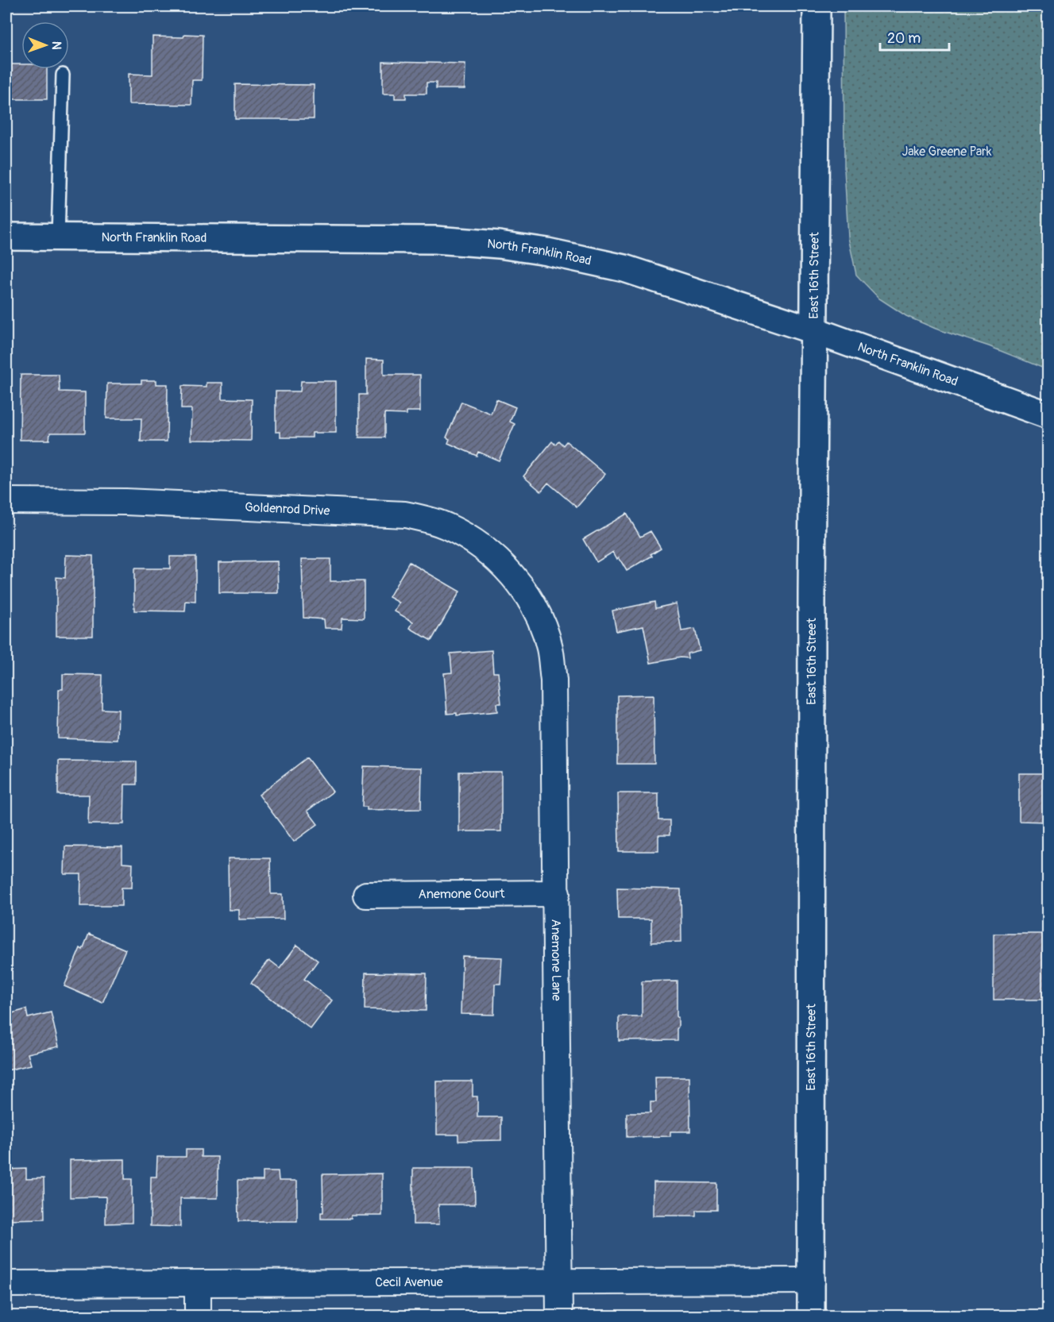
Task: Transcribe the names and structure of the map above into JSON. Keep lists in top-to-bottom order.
{
  "streets": {
    "street": [
      "North Franklin Road",
      "East 16th Street",
      "Goldenrod Drive",
      "Anemone Court",
      "Anemone Lane",
      "Cecil Avenue"
    ]
  },
  "crossings": [
    ["North Franklin Road", "East 16th Street"],
    ["East 16th Street", "Cecil Avenue"],
    ["Goldenrod Drive", "Anemone Lane"],
    ["Anemone Court", "Anemone Lane"],
    ["Anemone Lane", "Cecil Avenue"]
  ],
  "parks": ["Jake Greene Park"],
  "scale_bar": "20 m",
  "north": "right"
}
